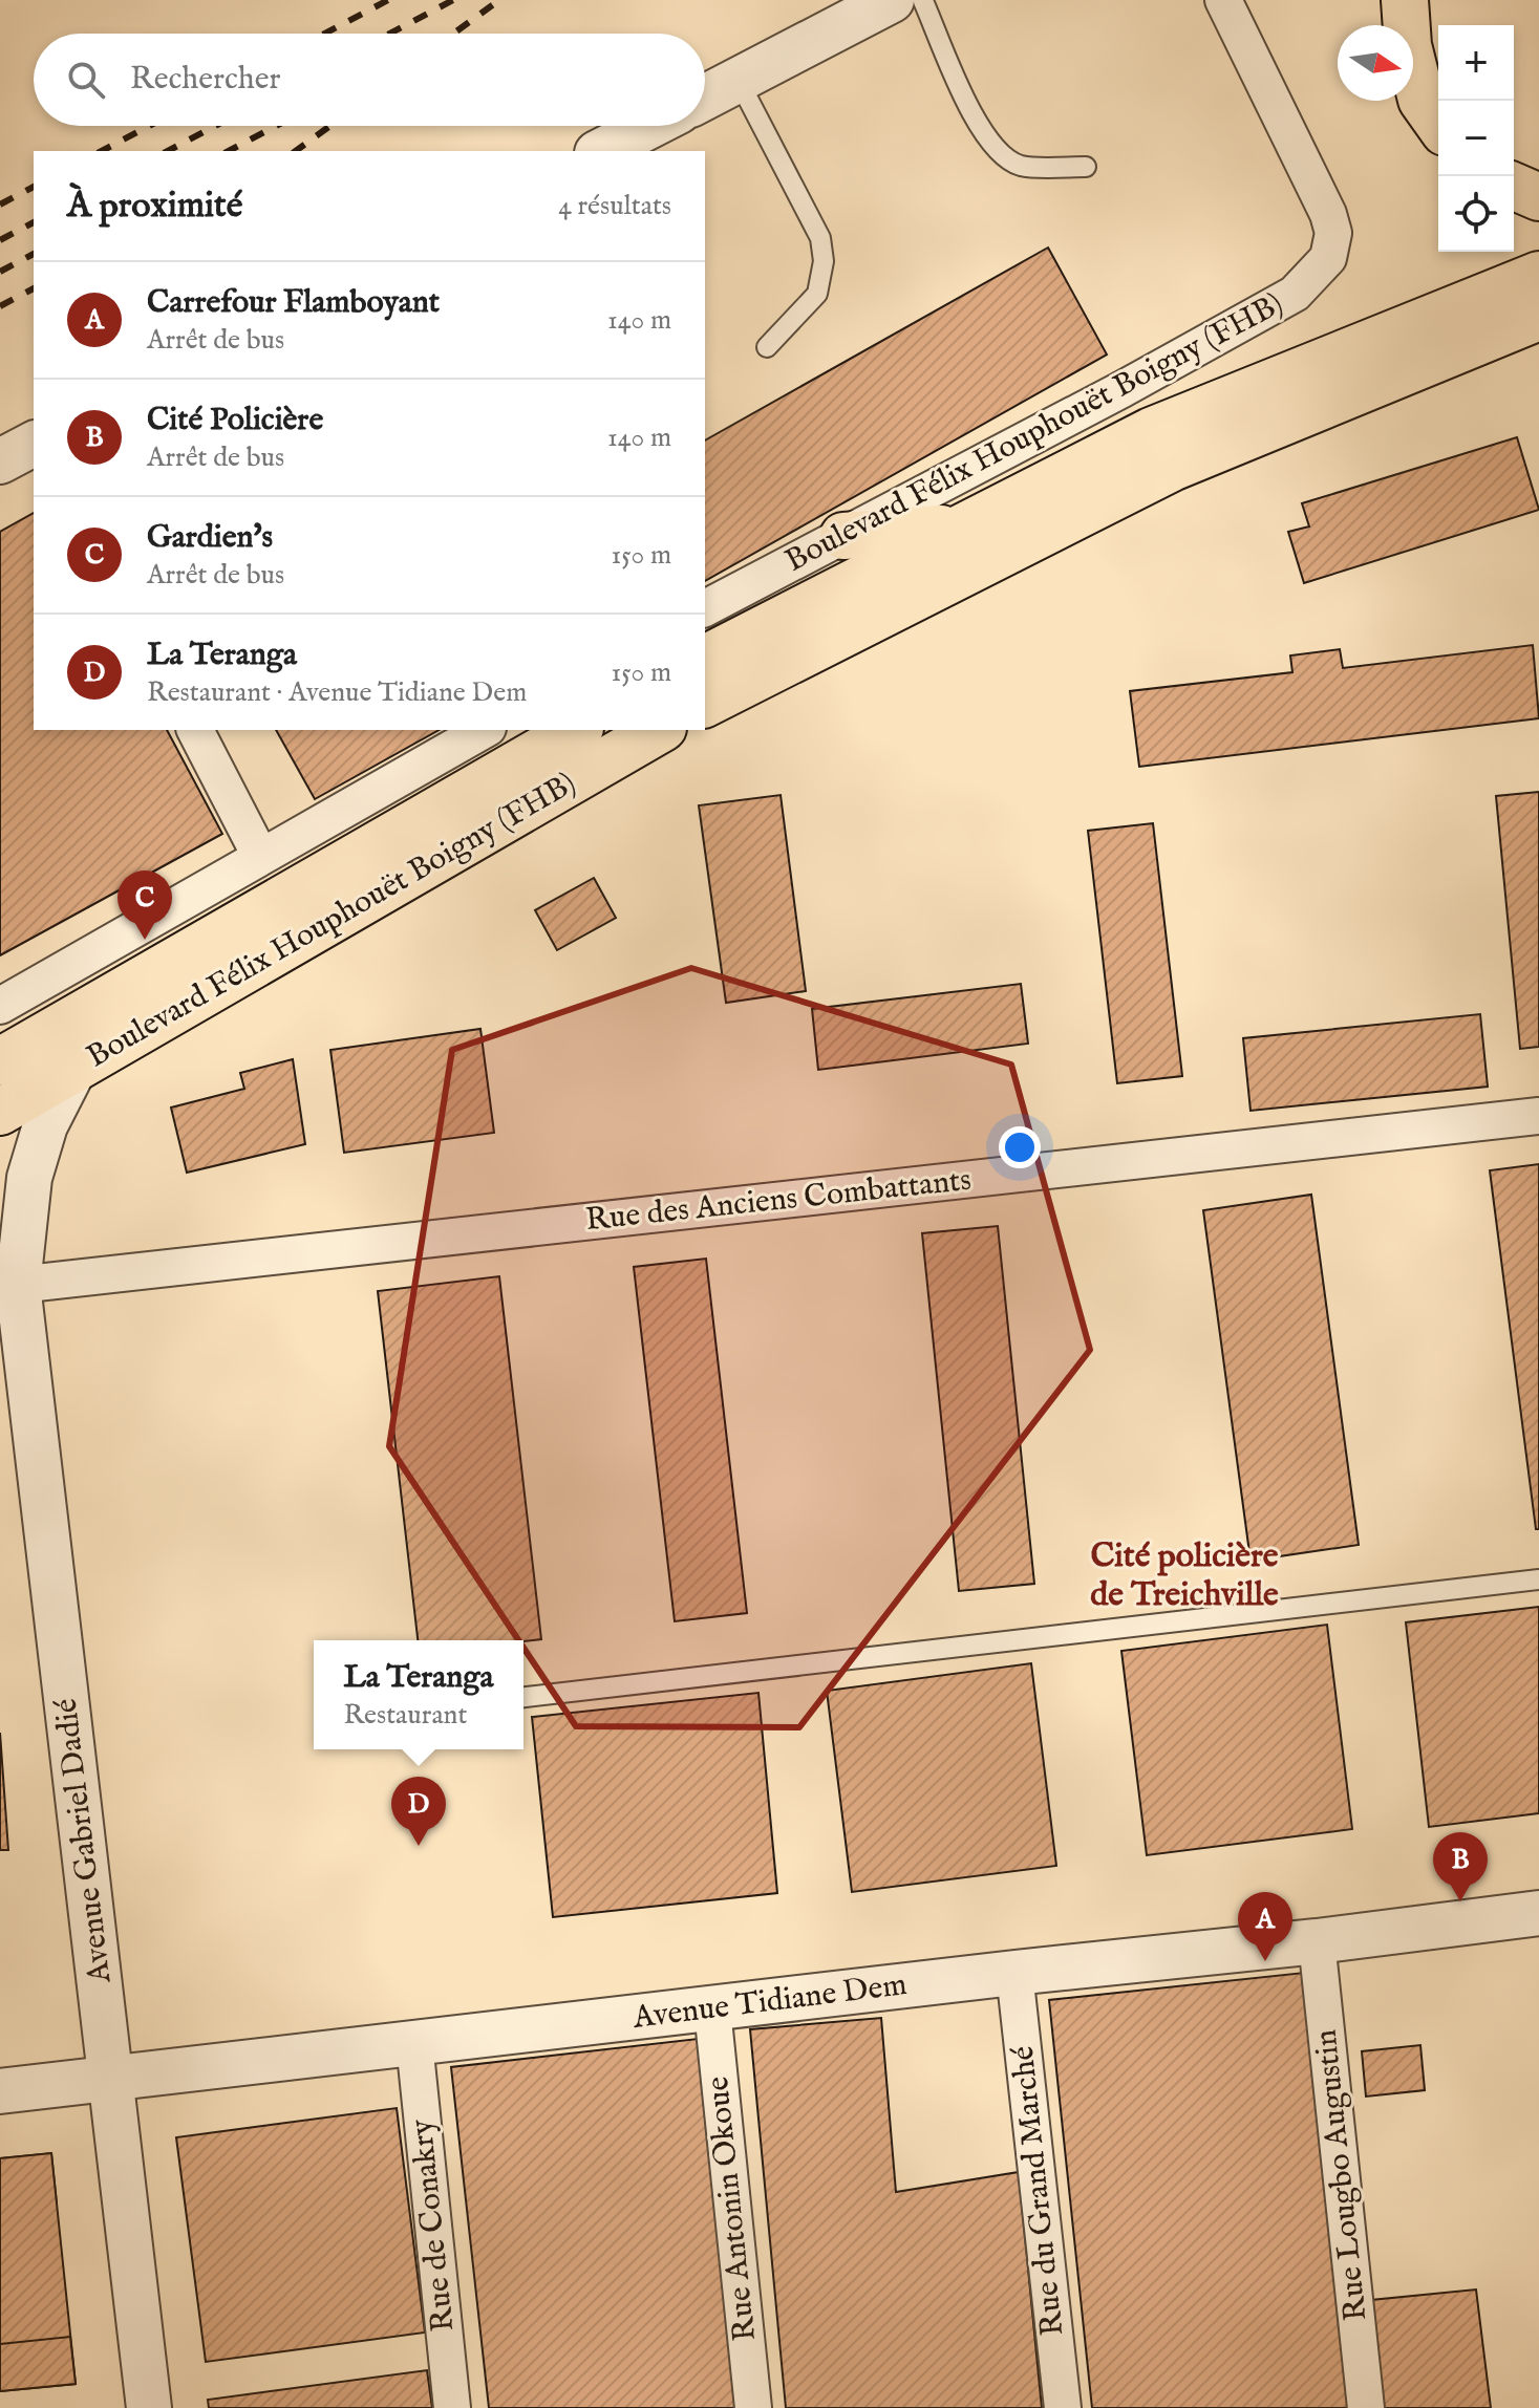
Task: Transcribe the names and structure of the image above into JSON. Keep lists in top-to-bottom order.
{
  "streets": {
    "main road": ["Boulevard Félix Houphouët Boigny (FHB)"],
    "street": [
      "Rue des Anciens Combattants",
      "Avenue Gabriel Dadié",
      "Avenue Tidiane Dem",
      "Rue Lougbo Augustin",
      "Rue du Grand Marché",
      "Rue Antonin Okoue",
      "Rue de Conakry"
    ]
  },
  "crossings": [
    ["Boulevard Félix Houphouët Boigny (FHB)", "Avenue Gabriel Dadié"],
    ["Rue des Anciens Combattants", "Avenue Gabriel Dadié"],
    ["Avenue Gabriel Dadié", "Avenue Tidiane Dem"],
    ["Avenue Tidiane Dem", "Rue Lougbo Augustin"],
    ["Avenue Tidiane Dem", "Rue du Grand Marché"],
    ["Avenue Tidiane Dem", "Rue Antonin Okoue"],
    ["Avenue Tidiane Dem", "Rue de Conakry"]
  ],
  "districts": ["Cité policière de Treichville"],
  "north": "right",
  "page": {
    "map_buttons": ["+", "−"],
    "search": "Rechercher",
    "heading": ["À proximité", "4 résultats"],
    "list": [
      {
        "mark": "A",
        "name": "Carrefour Flamboyant",
        "note": "Arrêt de bus",
        "value": "140 m"
      },
      {
        "mark": "B",
        "name": "Cité Policière",
        "note": "Arrêt de bus",
        "value": "140 m"
      },
      {
        "mark": "C",
        "name": "Gardien's",
        "note": "Arrêt de bus",
        "value": "150 m"
      },
      {
        "mark": "D",
        "name": "La Teranga",
        "note": "Restaurant · Avenue Tidiane Dem",
        "value": "150 m"
      }
    ],
    "pins": [
      "C",
      "D",
      "B",
      "A"
    ],
    "popup": ["La Teranga", "Restaurant"]
  }
}
